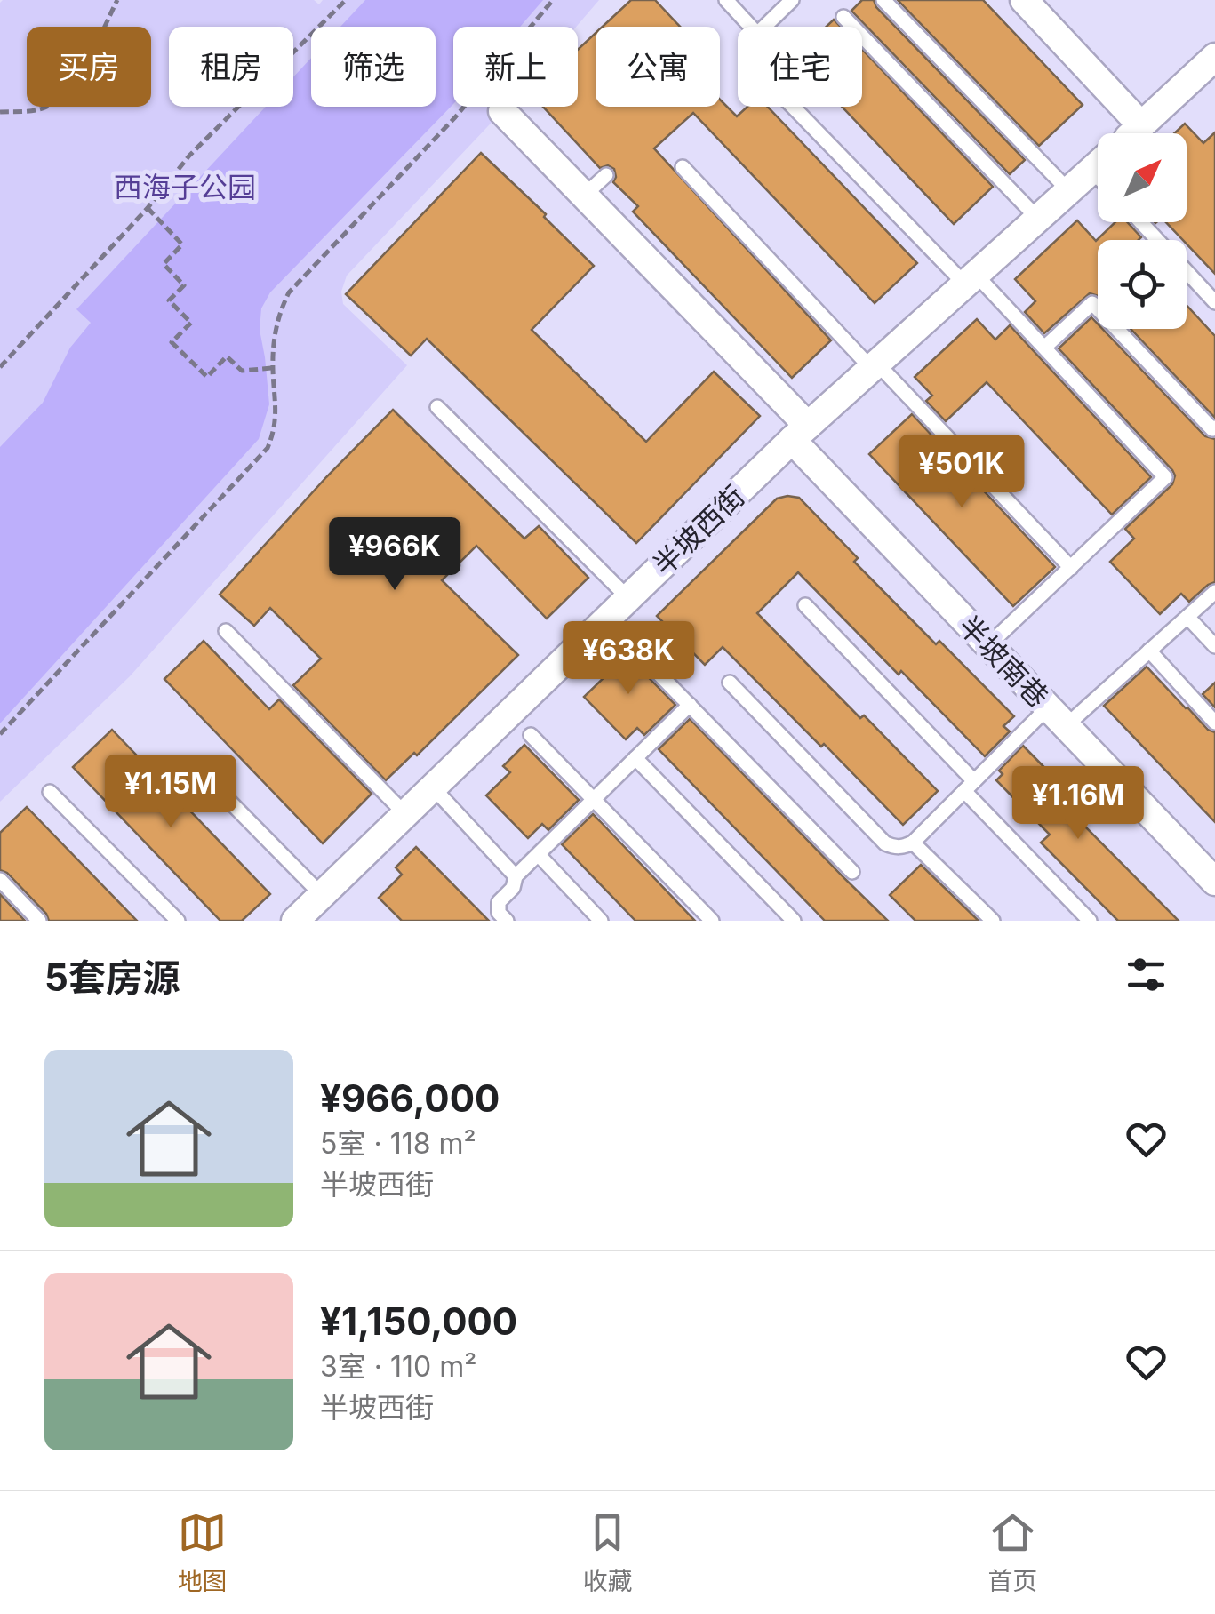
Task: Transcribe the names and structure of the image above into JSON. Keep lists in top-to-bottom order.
{
  "streets": {
    "street": ["半坡西街", "半坡南巷"]
  },
  "crossings": [
    ["半坡西街", "半坡南巷"]
  ],
  "parks": ["西海子公园"],
  "north": "top right",
  "page": {
    "chip": [
      "买房",
      "租房",
      "筛选",
      "新上",
      "公寓",
      "住宅"
    ],
    "price": [
      "¥501K",
      "¥966K",
      "¥638K",
      "¥1.15M",
      "¥1.16M"
    ],
    "heading": "5套房源",
    "list": [
      {
        "name": "¥966,000",
        "note": "5室 · 118 m² · 半坡西街"
      },
      {
        "name": "¥1,150,000",
        "note": "3室 · 110 m² · 半坡西街"
      }
    ],
    "tabs": ["地图", "收藏", "首页"]
  }
}
